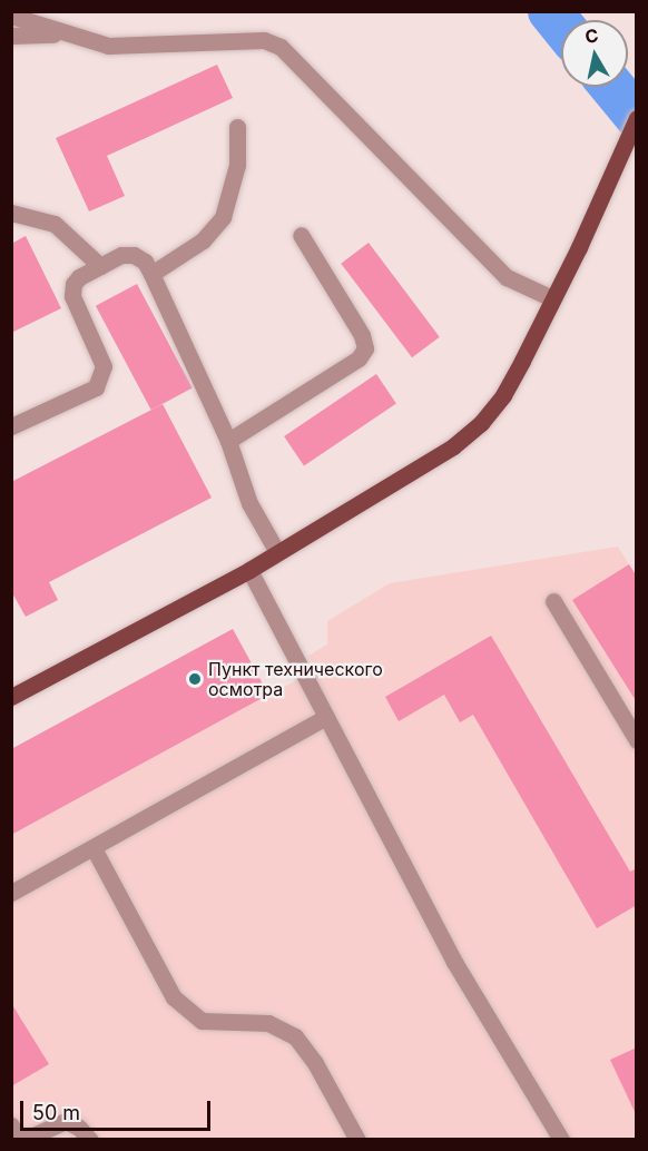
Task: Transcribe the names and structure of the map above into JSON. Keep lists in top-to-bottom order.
{
  "places": ["Пункт технического осмотра"],
  "scale_bar": "50 m",
  "north": "top"
}
